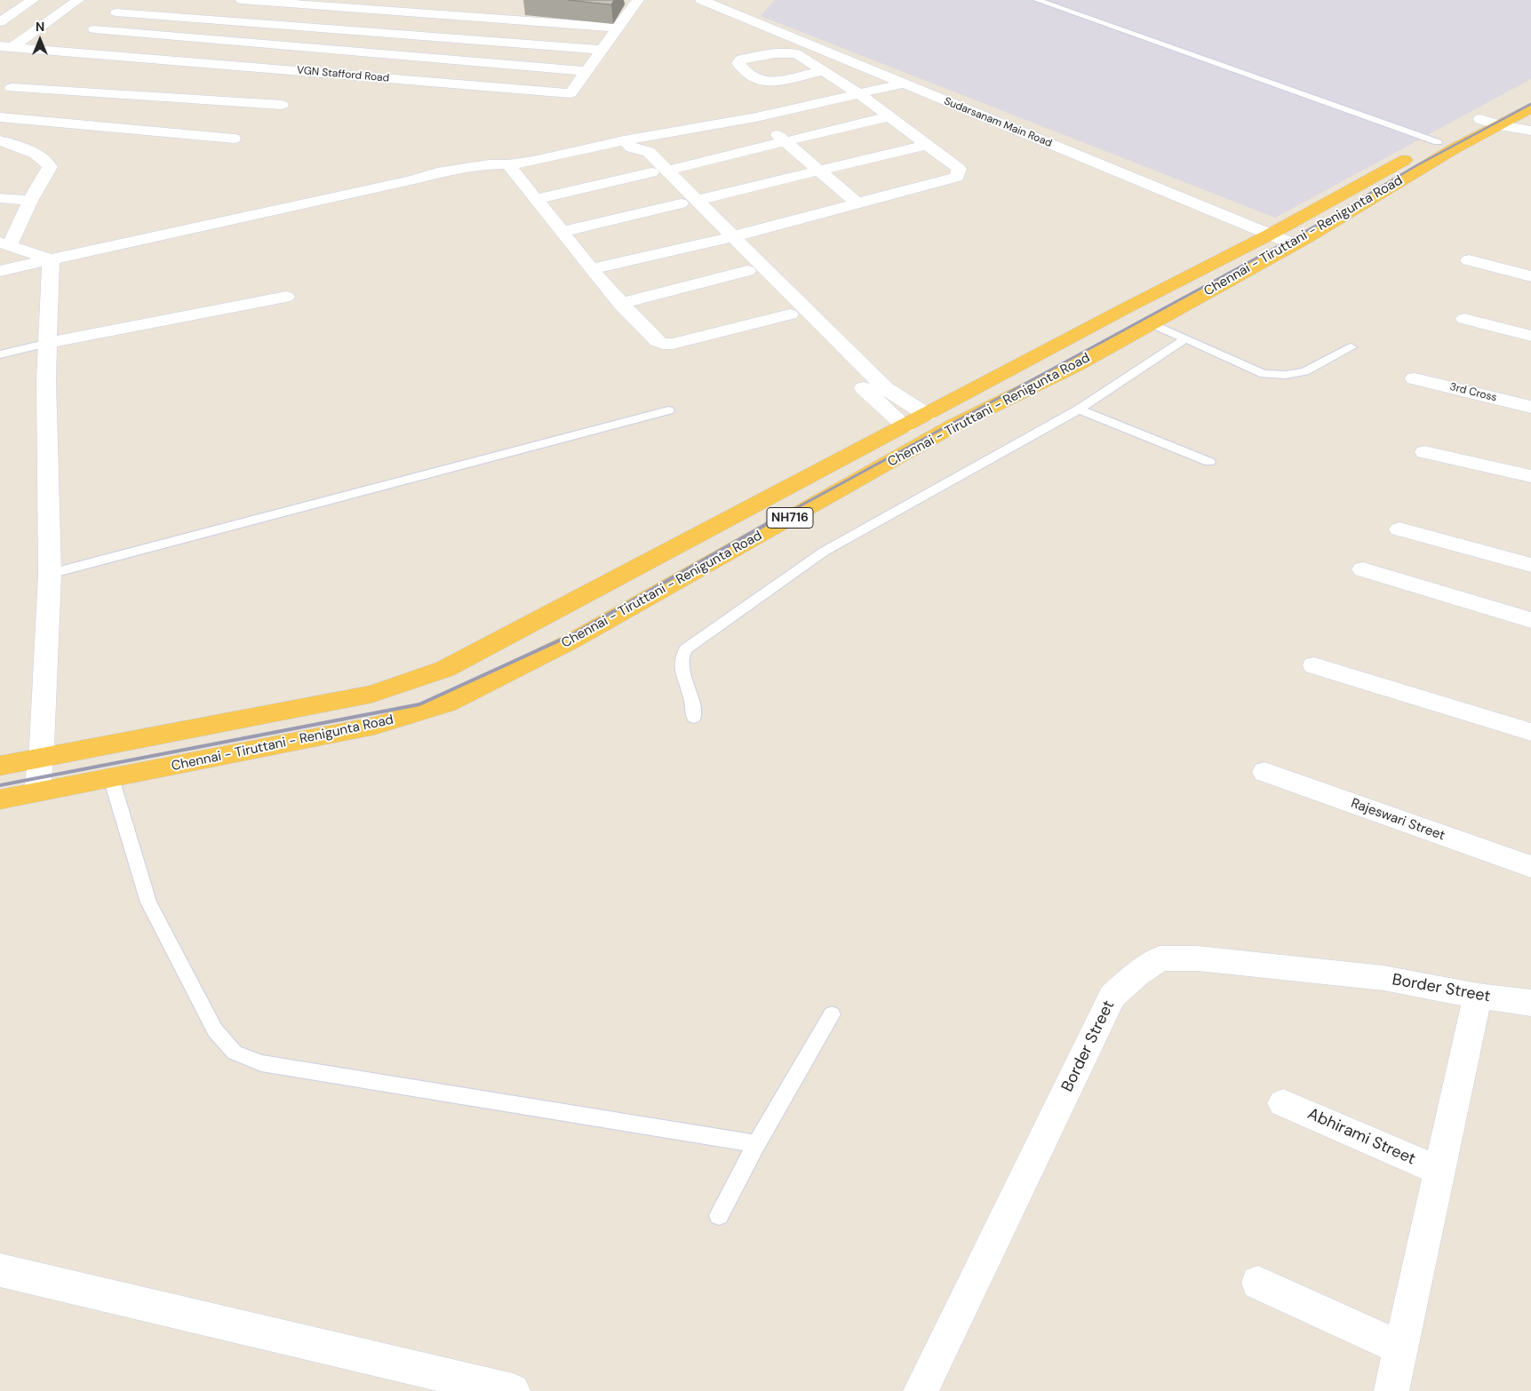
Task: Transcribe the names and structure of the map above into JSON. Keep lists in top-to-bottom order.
{
  "streets": {
    "highway": ["Chennai - Tiruttani - Renigunta Road", "NH716"],
    "street": [
      "VGN Stafford Road",
      "Sudarsanam Main Road",
      "3rd Cross",
      "Rajeswari Street",
      "Border Street",
      "Abhirami Street"
    ]
  },
  "crossings": [
    ["Sudarsanam Main Road", "Chennai - Tiruttani - Renigunta Road"]
  ],
  "north": "top"
}
